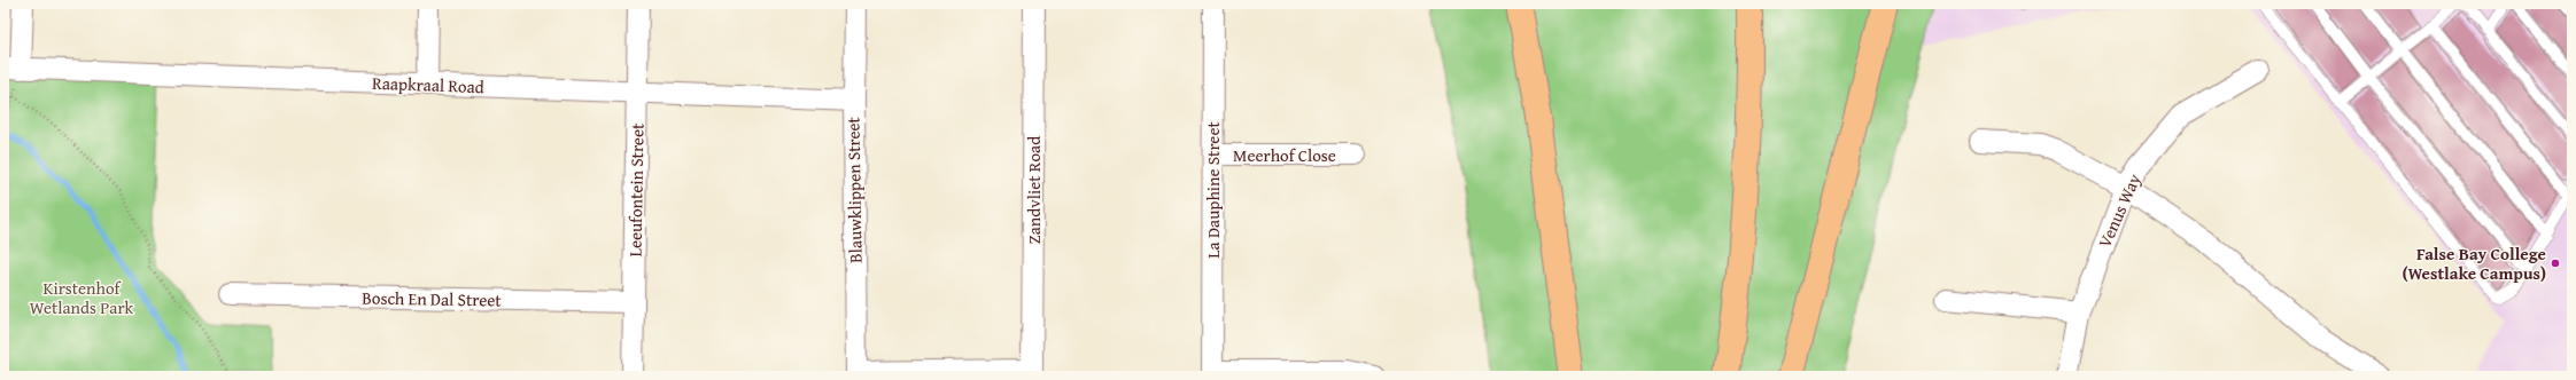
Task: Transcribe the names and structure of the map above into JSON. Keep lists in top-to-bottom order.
{
  "streets": {
    "street": [
      "Raapkraal Road",
      "Meerhof Close",
      "Leeufontein Street",
      "Blauwklippen Street",
      "Zandvliet Road",
      "La Dauphine Street",
      "Venus Way",
      "Bosch En Dal Street"
    ]
  },
  "crossings": [
    ["Raapkraal Road", "Leeufontein Street"],
    ["Raapkraal Road", "Blauwklippen Street"],
    ["Meerhof Close", "La Dauphine Street"],
    ["Leeufontein Street", "Bosch En Dal Street"]
  ],
  "parks": ["Kirstenhof Wetlands Park"],
  "places": ["False Bay College (Westlake Campus)"]
}
